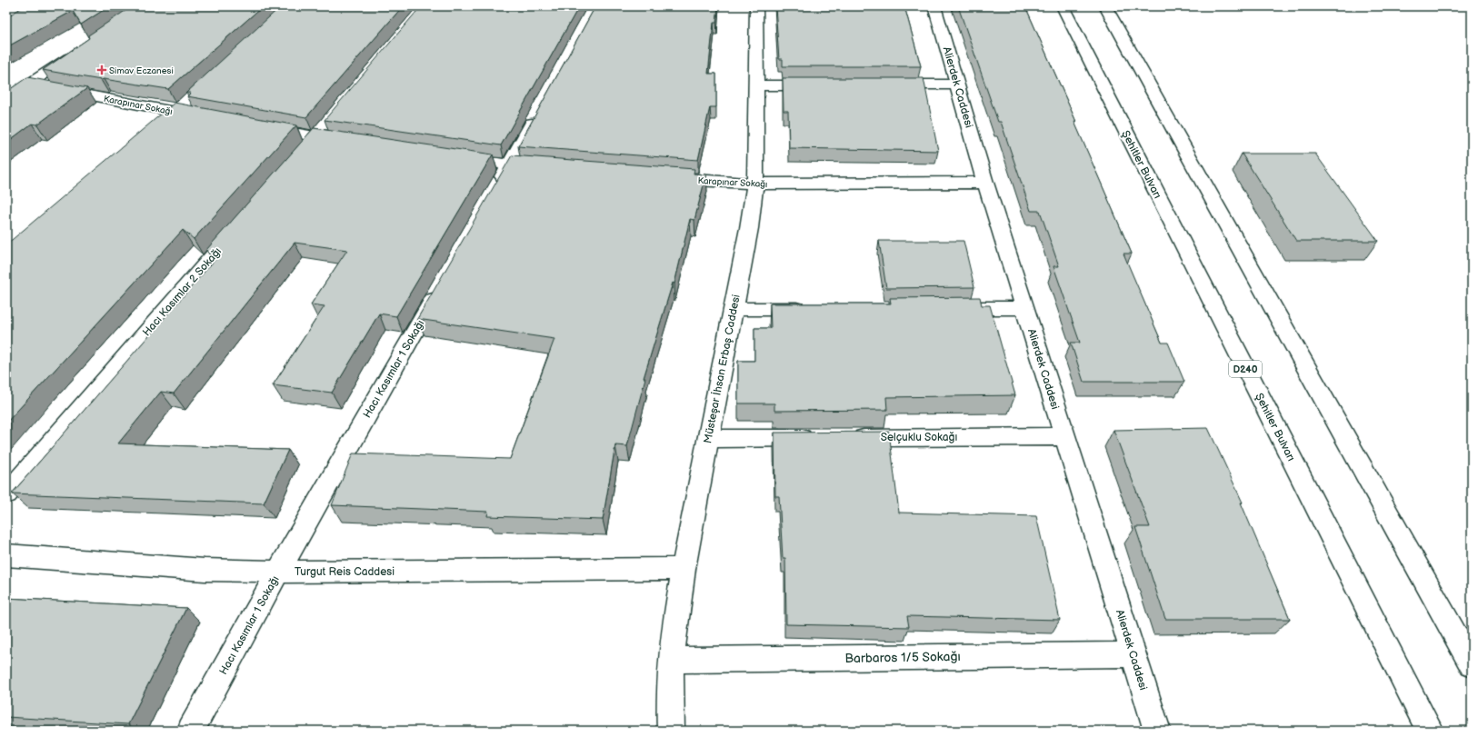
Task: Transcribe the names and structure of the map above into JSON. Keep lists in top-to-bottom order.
{
  "streets": {
    "street": [
      "Alierdek Caddesi",
      "Karapınar Sokağı",
      "Şehitler Bulvarı",
      "Hacı Kasımlar 2 Sokağı",
      "Hacı Kasımlar 1 Sokağı",
      "Müsteşar İhsan Erbaş Caddesi",
      "D240",
      "Selçuklu Sokağı",
      "Turgut Reis Caddesi",
      "Barbaros 1/5 Sokağı"
    ]
  },
  "crossings": [
    ["Alierdek Caddesi", "Karapınar Sokağı"],
    ["Alierdek Caddesi", "Selçuklu Sokağı"],
    ["Alierdek Caddesi", "Barbaros 1/5 Sokağı"],
    ["Karapınar Sokağı", "Müsteşar İhsan Erbaş Caddesi"],
    ["Hacı Kasımlar 1 Sokağı", "Turgut Reis Caddesi"],
    ["Müsteşar İhsan Erbaş Caddesi", "Turgut Reis Caddesi"],
    ["Müsteşar İhsan Erbaş Caddesi", "Barbaros 1/5 Sokağı"]
  ],
  "places": {
    "health": ["Simav Eczanesi"]
  }
}
